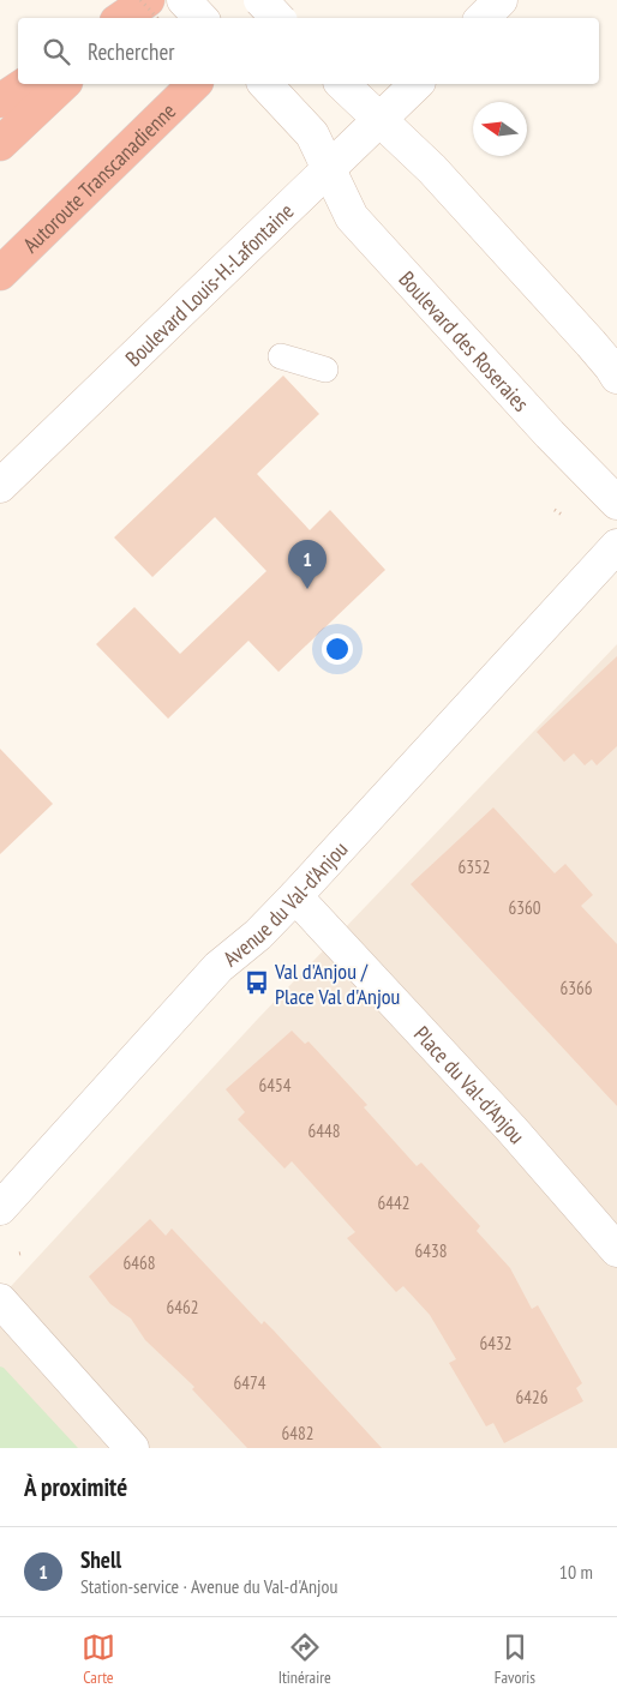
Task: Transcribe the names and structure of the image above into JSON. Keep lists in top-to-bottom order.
{
  "streets": {
    "highway": ["Autoroute Transcanadienne"],
    "street": [
      "Boulevard Louis-H.-Lafontaine",
      "Boulevard des Roseraies",
      "Avenue du Val-d'Anjou",
      "Place du Val-d'Anjou"
    ]
  },
  "crossings": [
    ["Boulevard Louis-H.-Lafontaine", "Boulevard des Roseraies"],
    ["Avenue du Val-d'Anjou", "Place du Val-d'Anjou"]
  ],
  "places": {
    "bus stop": ["Val d'Anjou / Place Val d'Anjou"]
  },
  "house_numbers": [
    "6352",
    "6360",
    "6366",
    "6454",
    "6448",
    "6442",
    "6438",
    "6468",
    "6462",
    "6432",
    "6474",
    "6426",
    "6482"
  ],
  "north": "left",
  "page": {
    "search": "Rechercher",
    "pins": "1",
    "heading": "À proximité",
    "list": [
      {
        "mark": "1",
        "name": "Shell",
        "note": "Station-service · Avenue du Val-d'Anjou",
        "value": "10 m"
      }
    ],
    "nav": ["Carte", "Itinéraire", "Favoris"]
  }
}
